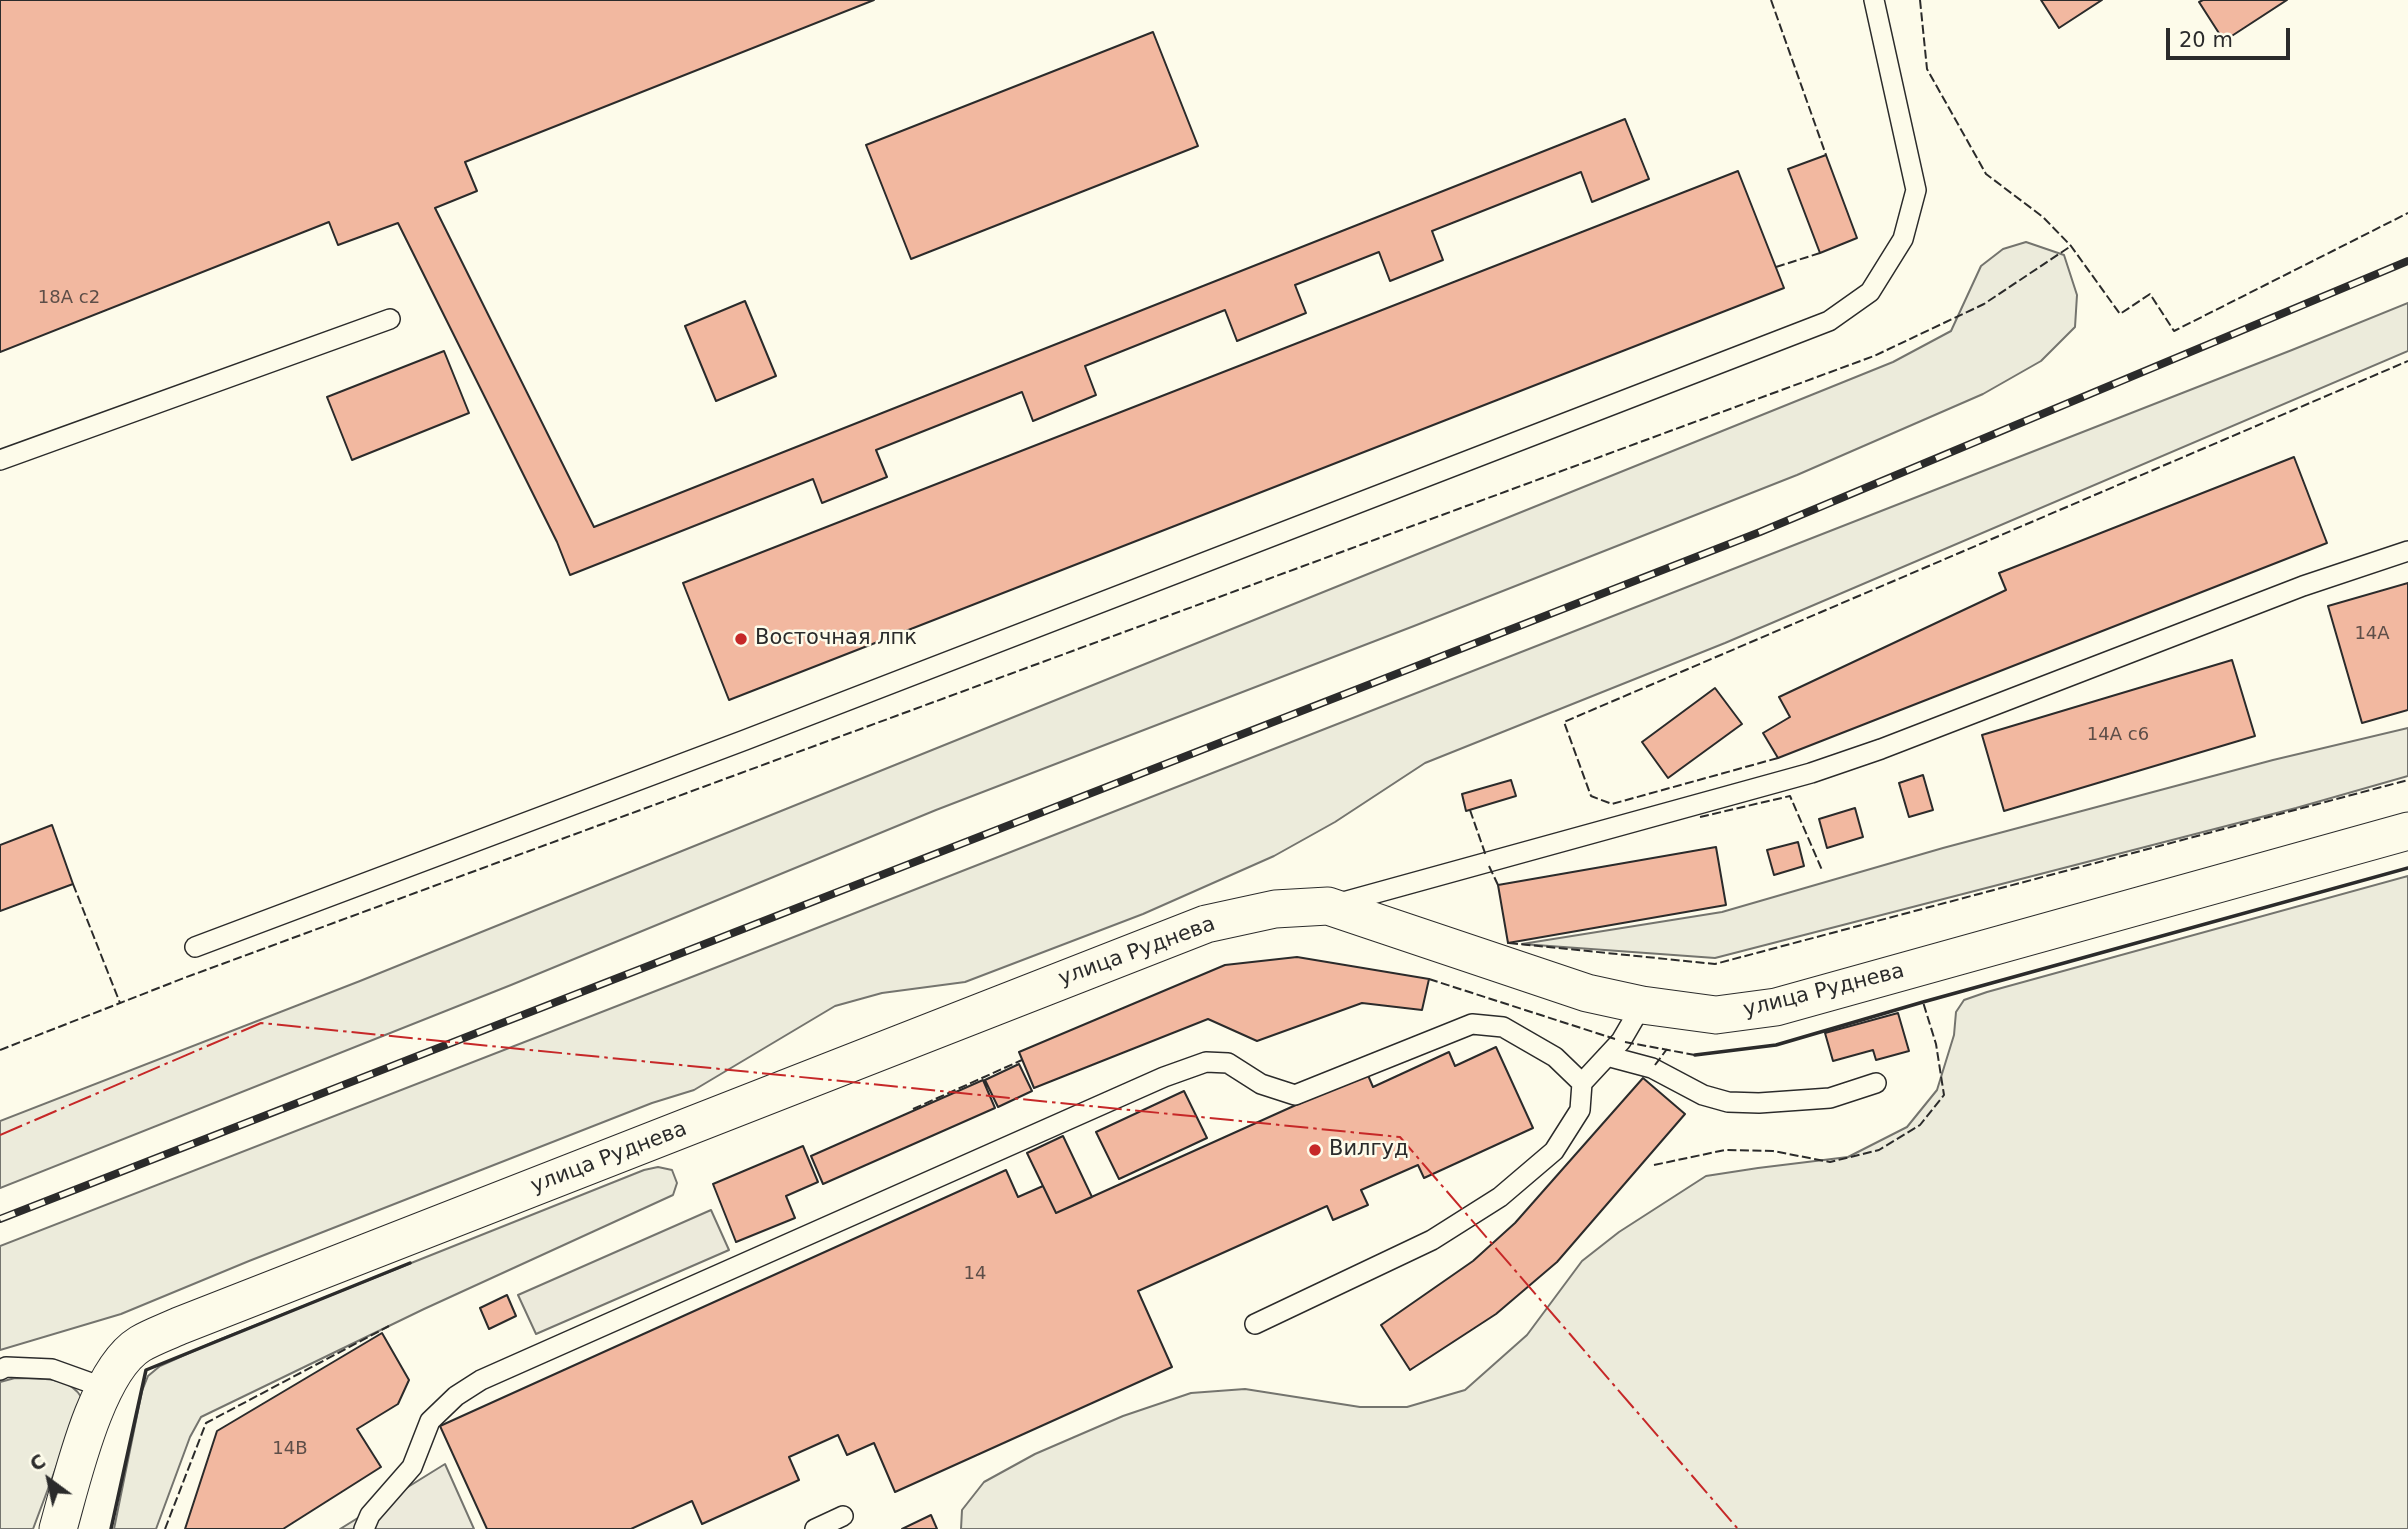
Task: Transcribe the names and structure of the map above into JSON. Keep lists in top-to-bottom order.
{
  "streets": {
    "street": ["улица Руднева"]
  },
  "places": ["Восточная лпк", "Вилгуд"],
  "house_numbers": [
    "18А с2",
    "14А",
    "14А с6",
    "14",
    "14В"
  ],
  "scale_bar": "20 m",
  "north": "top left"
}
